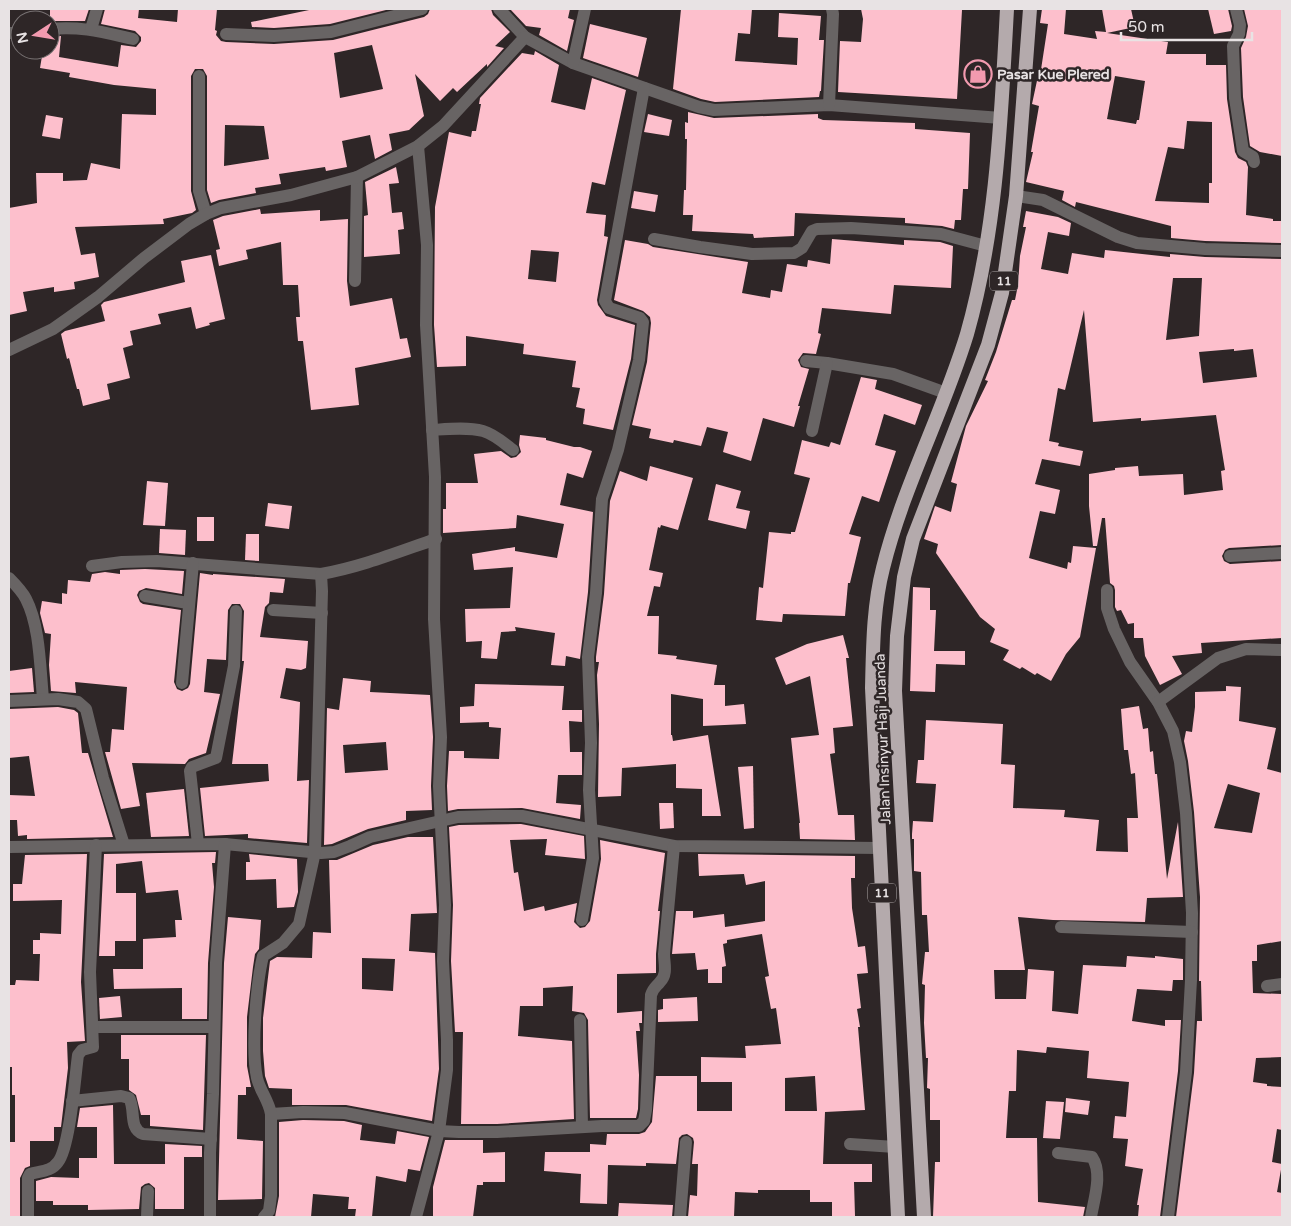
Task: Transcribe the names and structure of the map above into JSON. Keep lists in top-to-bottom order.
{
  "streets": {
    "highway": ["11", "Jalan Insinyur Haji Juanda"]
  },
  "places": {
    "shop": ["Pasar Kue Plered"]
  },
  "scale_bar": "50 m",
  "north": "left"
}
